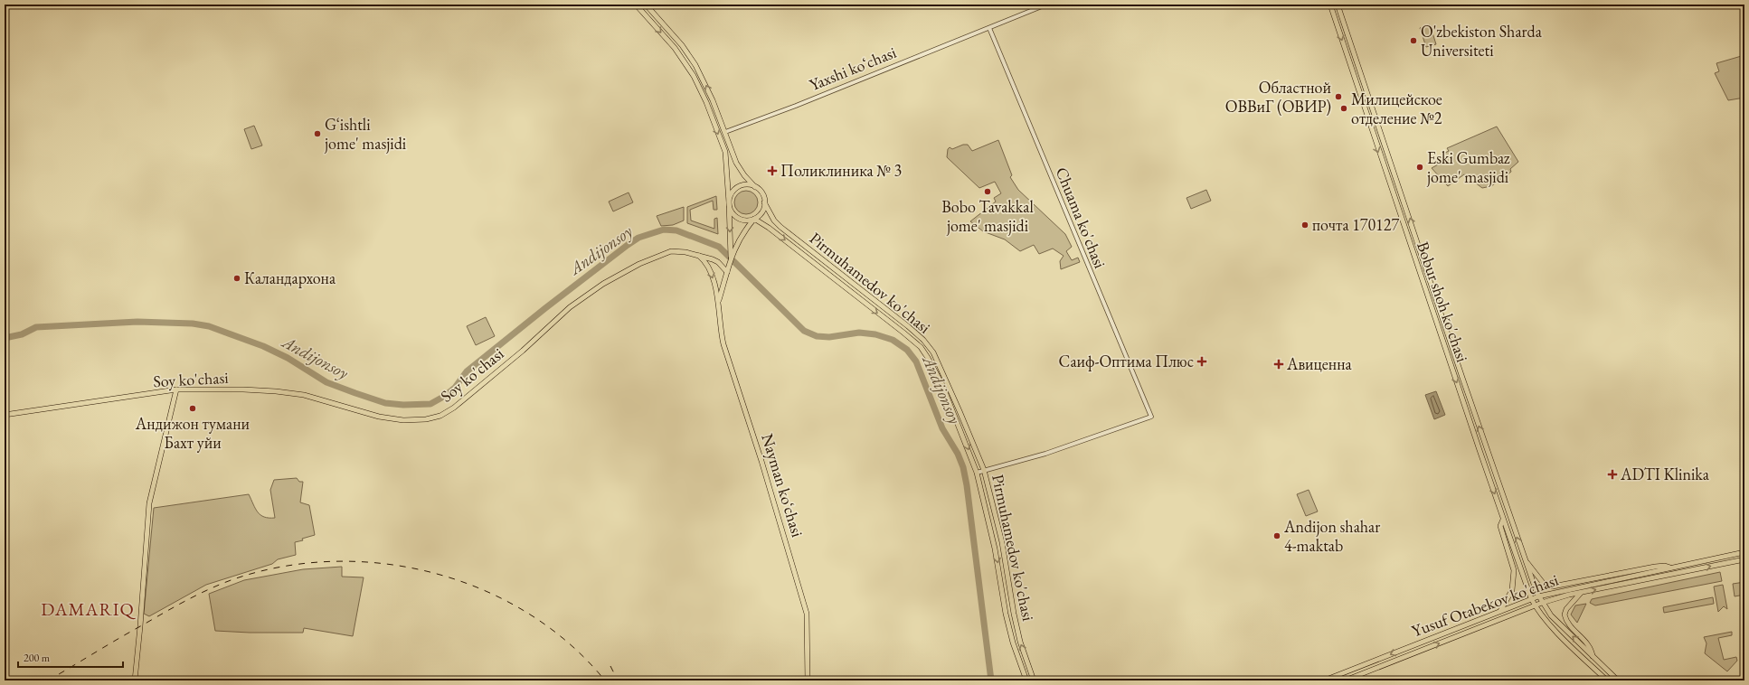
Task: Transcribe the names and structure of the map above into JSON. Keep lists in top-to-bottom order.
{
  "streets": {
    "main road": [
      "Pirmuhamedov ko'chasi",
      "Bobur shoh ko'chasi",
      "Soy ko'chasi",
      "Nayman koʻchasi",
      "Yusuf Otabekov ko'chasi"
    ],
    "street": ["Yaxshi koʻchasi", "Chuama ko'chasi"]
  },
  "crossings": [
    ["Yaxshi koʻchasi", "Chuama ko'chasi"],
    ["Chuama ko'chasi", "Pirmuhamedov ko'chasi"],
    ["Bobur shoh ko'chasi", "Yusuf Otabekov ko'chasi"]
  ],
  "districts": ["DAMARIQ"],
  "water": ["Andijonsoy"],
  "places": {
    "other": [
      "O'zbekiston Sharda Universiteti",
      "Областной ОВВиГ (ОВИР)",
      "Милицейское отделение №2",
      "Gʻishtli jome' masjidi",
      "Eski Gumbaz jome' masjidi",
      "Bobo Tavakkal jome' masjidi",
      "почта 170127",
      "Каландархона",
      "Андижон тумани Бахт уйи",
      "Andijon shahar 4-maktab"
    ],
    "health": [
      "Поликлиника № 3",
      "Саиф-Оптима Плюс",
      "Авиценна",
      "ADTI Klinika"
    ]
  },
  "scale_bar": "200 m"
}
